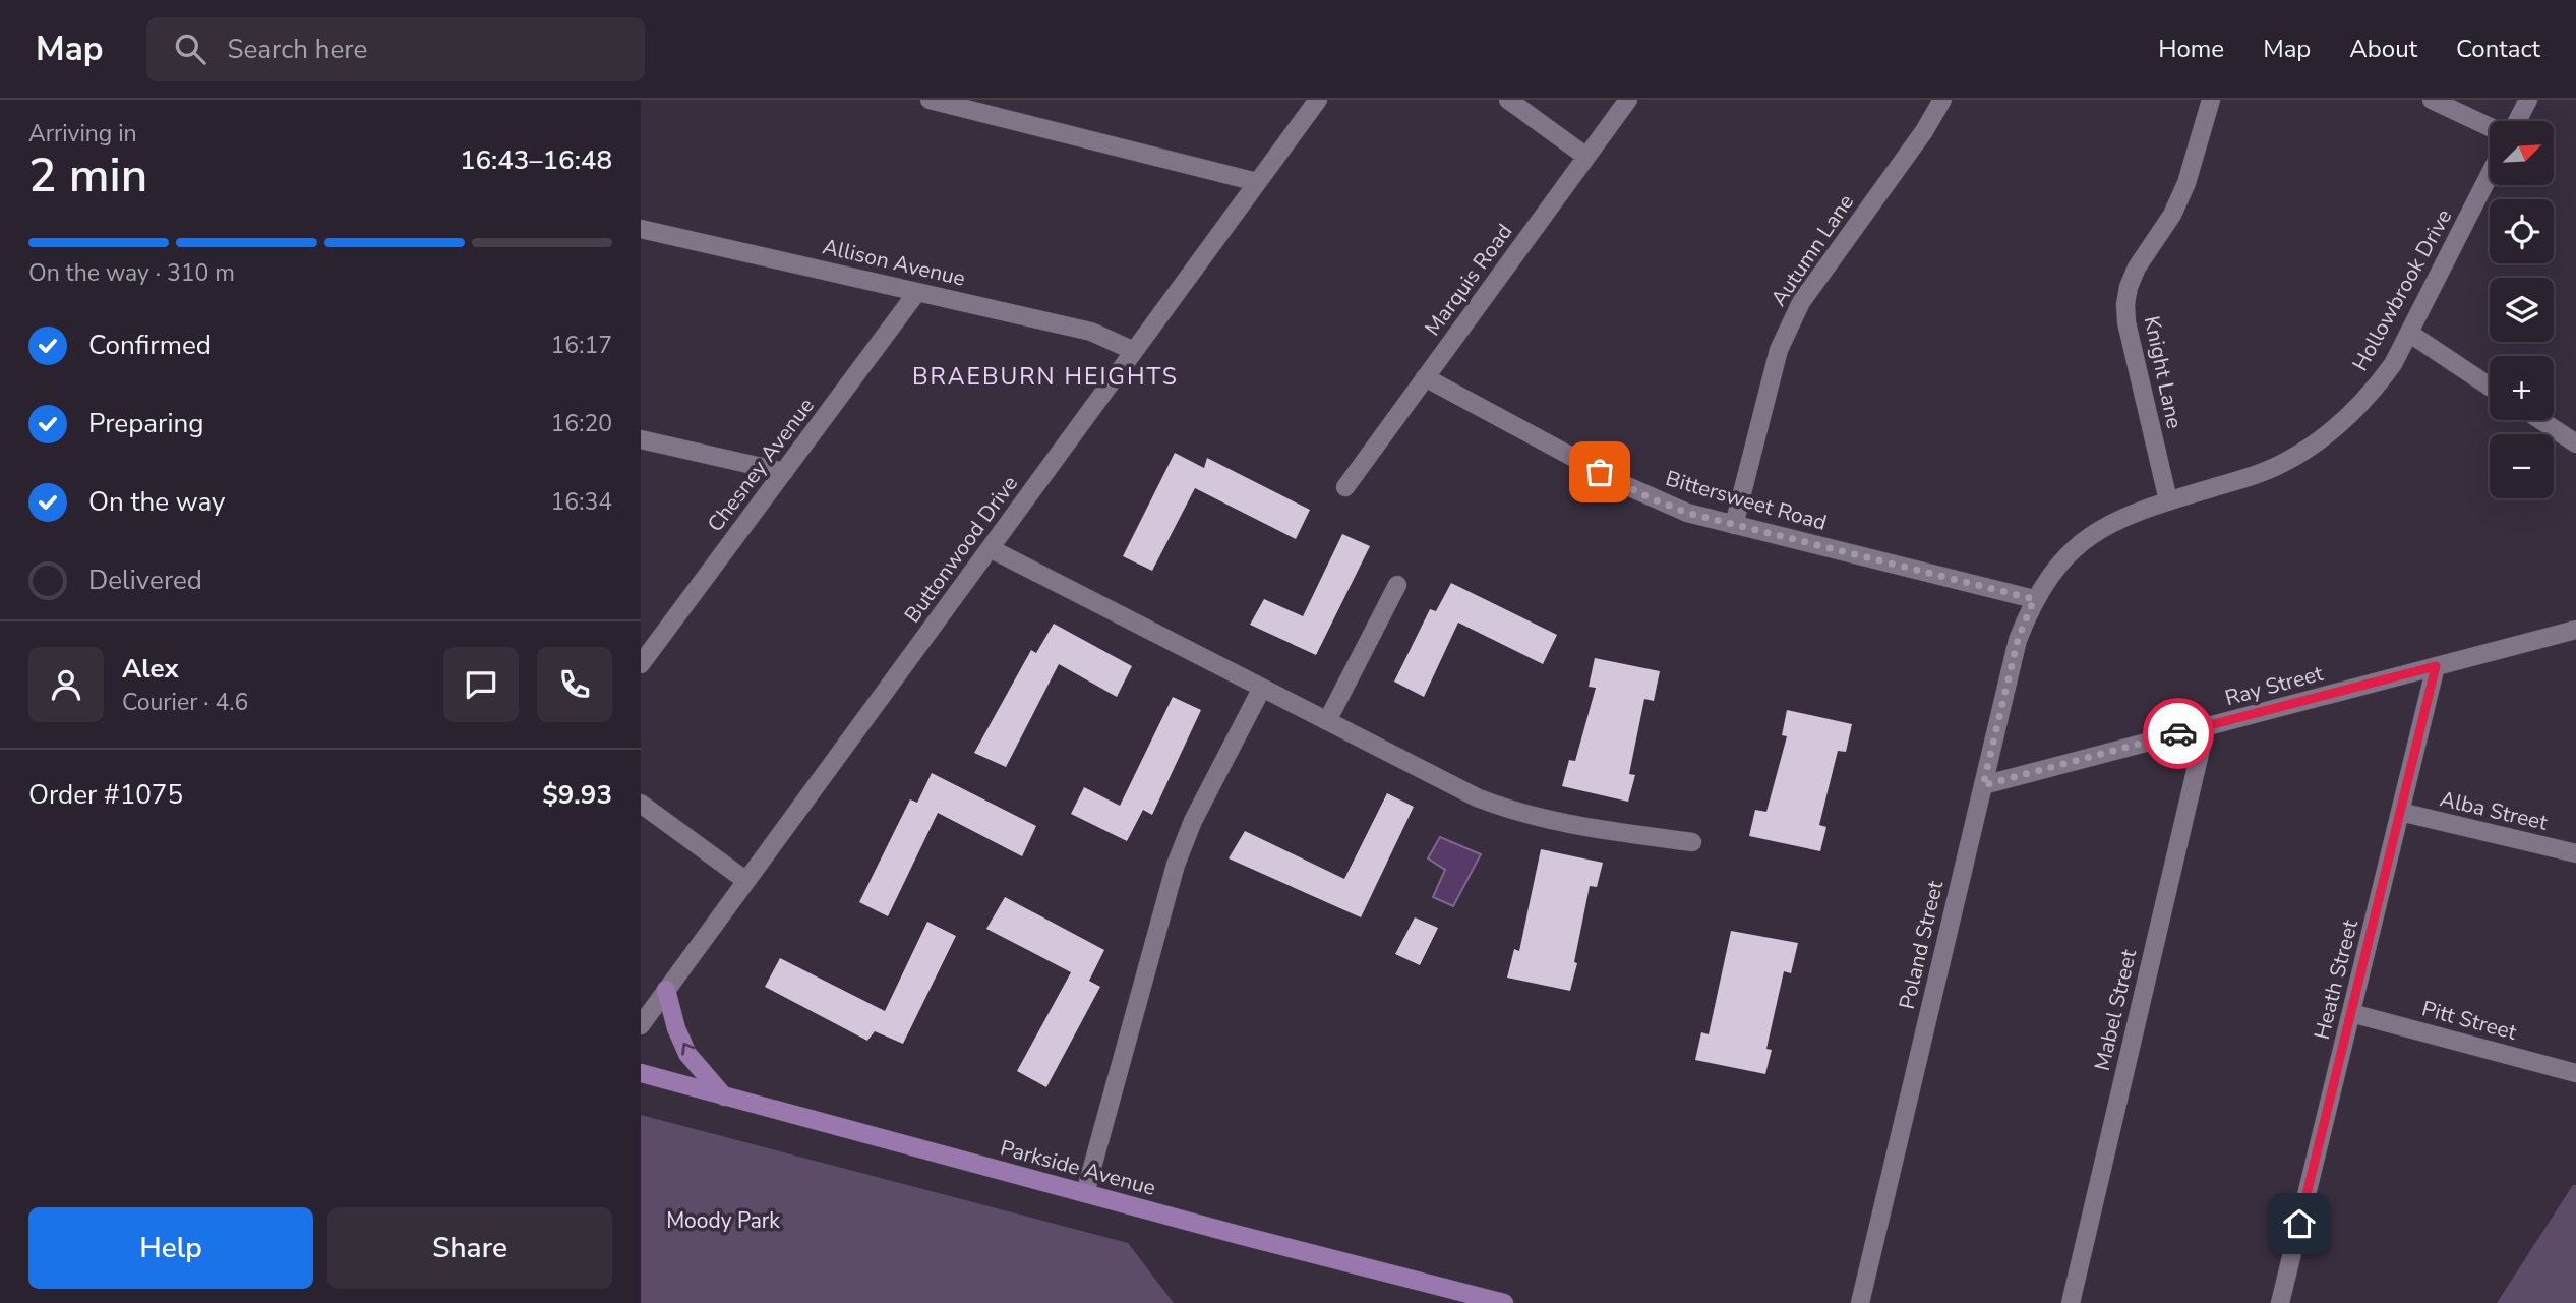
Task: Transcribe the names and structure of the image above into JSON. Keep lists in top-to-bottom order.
{
  "streets": {
    "main road": ["Parkside Avenue"],
    "street": [
      "Autumn Lane",
      "Allison Avenue",
      "Marquis Road",
      "Hollowbrook Drive",
      "Knight Lane",
      "Chesney Avenue",
      "Bittersweet Road",
      "Buttonwood Drive",
      "Ray Street",
      "Alba Street",
      "Poland Street",
      "Heath Street",
      "Mabel Street",
      "Pitt Street"
    ]
  },
  "crossings": [
    ["Autumn Lane", "Bittersweet Road"],
    ["Allison Avenue", "Chesney Avenue"],
    ["Allison Avenue", "Buttonwood Drive"],
    ["Marquis Road", "Bittersweet Road"],
    ["Hollowbrook Drive", "Knight Lane"],
    ["Hollowbrook Drive", "Bittersweet Road"],
    ["Hollowbrook Drive", "Poland Street"],
    ["Bittersweet Road", "Poland Street"],
    ["Ray Street", "Poland Street"],
    ["Ray Street", "Heath Street"],
    ["Ray Street", "Mabel Street"],
    ["Alba Street", "Heath Street"],
    ["Heath Street", "Pitt Street"]
  ],
  "districts": ["BRAEBURN HEIGHTS"],
  "parks": ["Moody Park"],
  "north": "top right",
  "page": {
    "header": "Map",
    "search": "Search here",
    "nav": [
      "Home",
      "Map",
      "About",
      "Contact"
    ],
    "heading": ["2 min", "Arriving in", "16:43–16:48"],
    "panel": [
      "Alex",
      "Courier · 4.6",
      "Order #1075",
      "$9.93"
    ],
    "map_buttons": ["+", "−"],
    "bar": "On the way · 310 m",
    "list": [
      ["Confirmed", "16:17"],
      ["Preparing", "16:20"],
      ["On the way", "16:34"],
      "Delivered"
    ],
    "buttons": ["Help", "Share"]
  }
}
